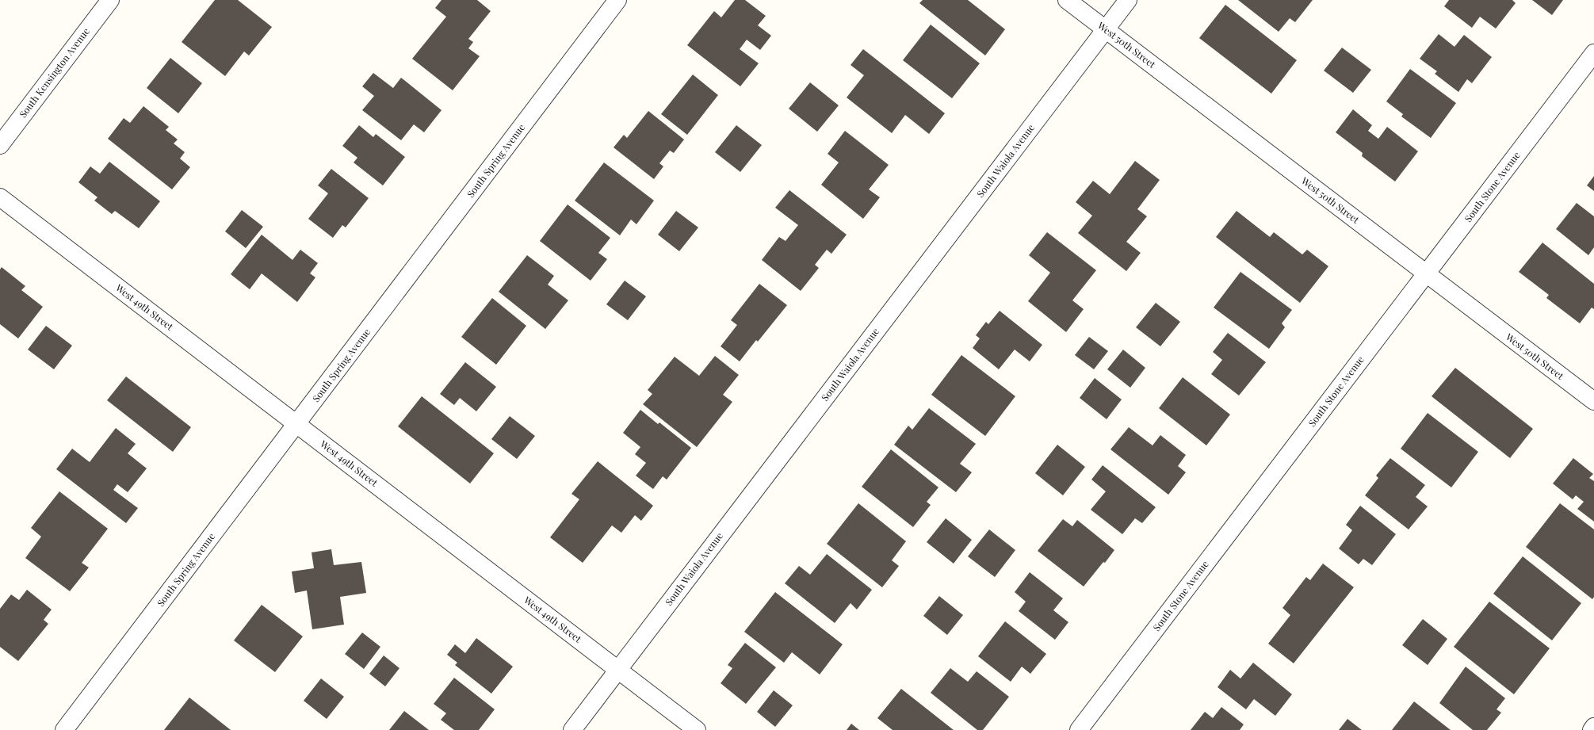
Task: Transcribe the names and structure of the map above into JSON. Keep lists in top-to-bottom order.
{
  "streets": {
    "street": [
      "West 50th Street",
      "South Kensington Avenue",
      "South Spring Avenue",
      "South Waiola Avenue",
      "South Stone Avenue",
      "West 49th Street"
    ]
  },
  "crossings": [
    ["West 50th Street", "South Waiola Avenue"],
    ["West 50th Street", "South Stone Avenue"],
    ["South Spring Avenue", "West 49th Street"],
    ["South Waiola Avenue", "West 49th Street"]
  ]
}
